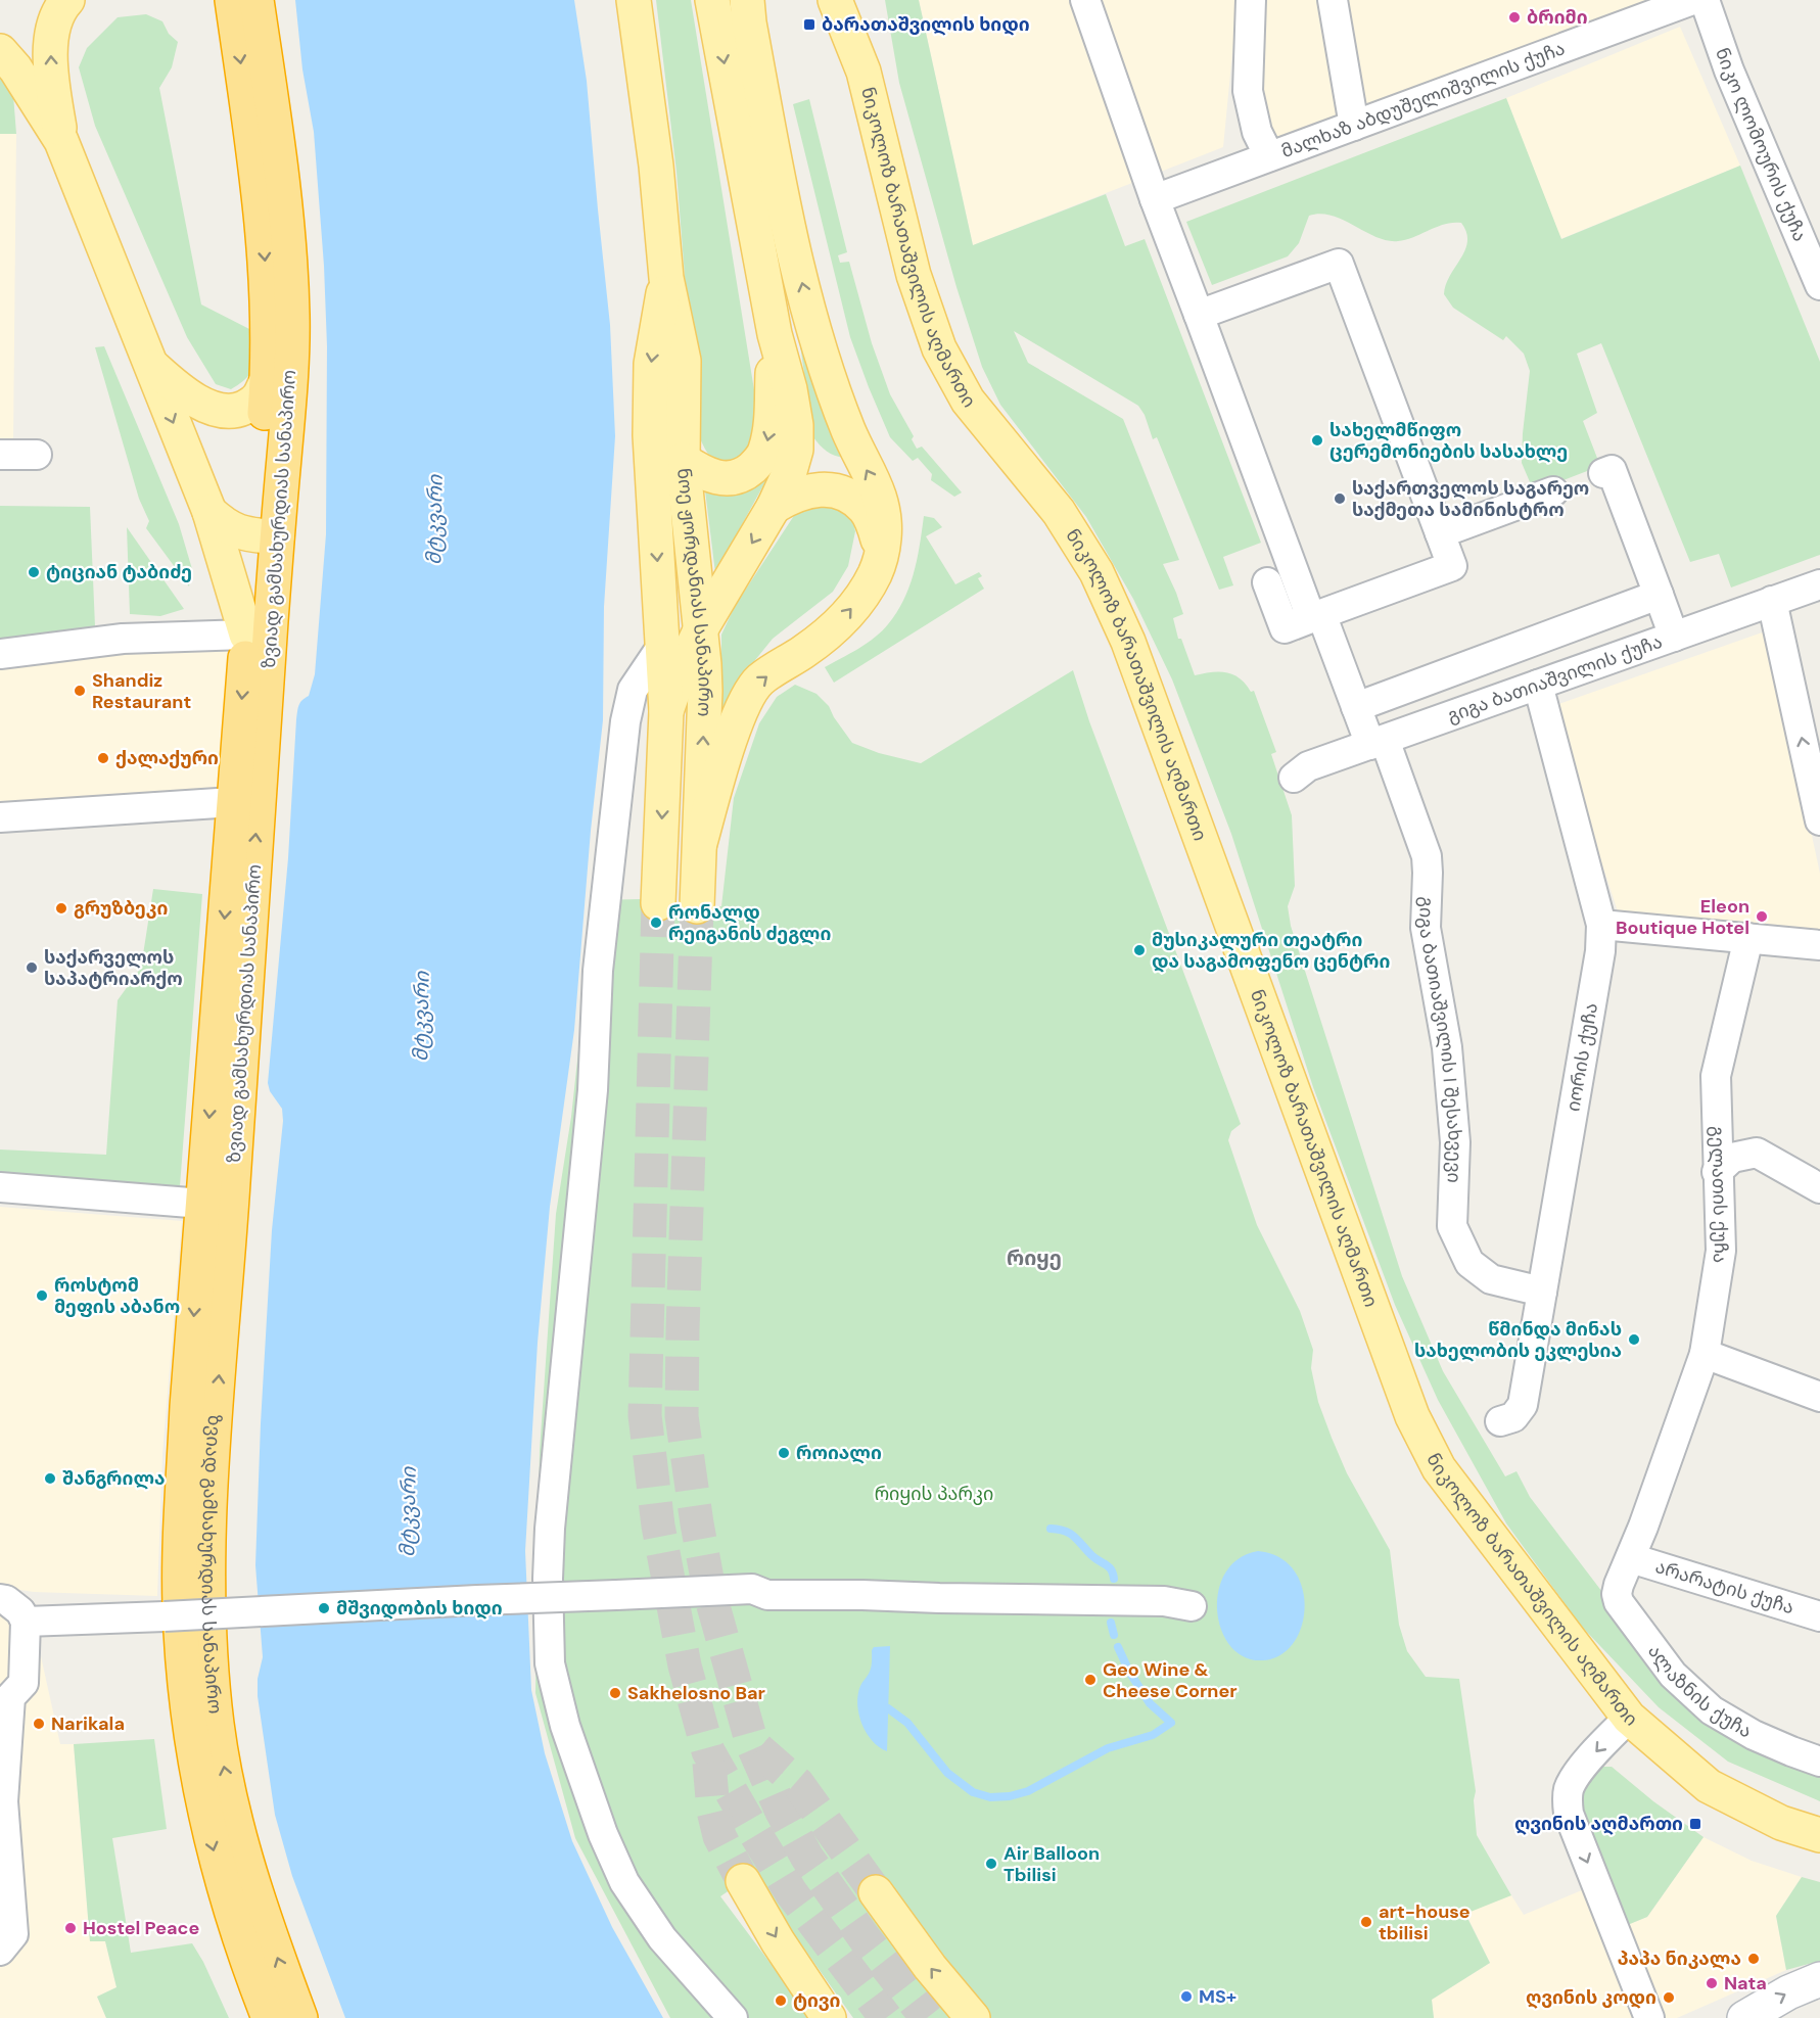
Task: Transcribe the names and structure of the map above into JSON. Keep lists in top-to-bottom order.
{
  "streets": {
    "highway": ["ზვიად გამსახურდიას სანაპირო"],
    "main road": ["ნიკოლოზ ბარათაშვილის აღმართი", "ნოე ჟორდანიას სანაპირო"],
    "street": [
      "მალხაზ აბდუშელიშვილის ქუჩა",
      "ნიკო ლომოურის ქუჩა",
      "გიგა ბათიაშვილის ქუჩა",
      "გიგა ბათიაშვილის I შესახვევი",
      "იორის ქუჩა",
      "გელათის ქუჩა",
      "არარატის ქუჩა",
      "ალაზნის ქუჩა"
    ]
  },
  "crossings": [
    ["გიგა ბათიაშვილის ქუჩა", "გიგა ბათიაშვილის I შესახვევი"],
    ["გიგა ბათიაშვილის ქუჩა", "იორის ქუჩა"],
    ["გიგა ბათიაშვილის I შესახვევი", "იორის ქუჩა"],
    ["გელათის ქუჩა", "არარატის ქუჩა"],
    ["გელათის ქუჩა", "ალაზნის ქუჩა"]
  ],
  "districts": ["რიყე"],
  "water": ["მტკვარი"],
  "parks": ["რიყის პარკი"],
  "places": {
    "other": [
      "ბრიმი",
      "სახელმწიფო ცერემონიების სასახლე",
      "საქართველოს საგარეო საქმეთა სამინისტრო",
      "ტიციან ტაბიძე",
      "Shandiz Restaurant",
      "ქალაქური",
      "გრუზბეკი",
      "Eleon Boutique Hotel",
      "რონალდ რეიგანის ძეგლი",
      "მუსიკალური თეატრი და საგამოფენო ცენტრი",
      "საქარველოს საპატრიარქო",
      "როსტომ მეფის აბანო",
      "წმინდა მინას სახელობის ეკლესია",
      "როიალი",
      "შანგრილა",
      "მშვიდობის ხიდი",
      "Geo Wine & Cheese Corner",
      "Sakhelosno Bar",
      "Narikala",
      "Air Balloon Tbilisi",
      "art-house tbilisi",
      "Hostel Peace",
      "პაპა ნიკალა",
      "Nata",
      "MS+",
      "ღვინის კოდი",
      "ტივი"
    ],
    "transit": ["ბარათაშვილის ხიდი", "ღვინის აღმართი"]
  }
}
